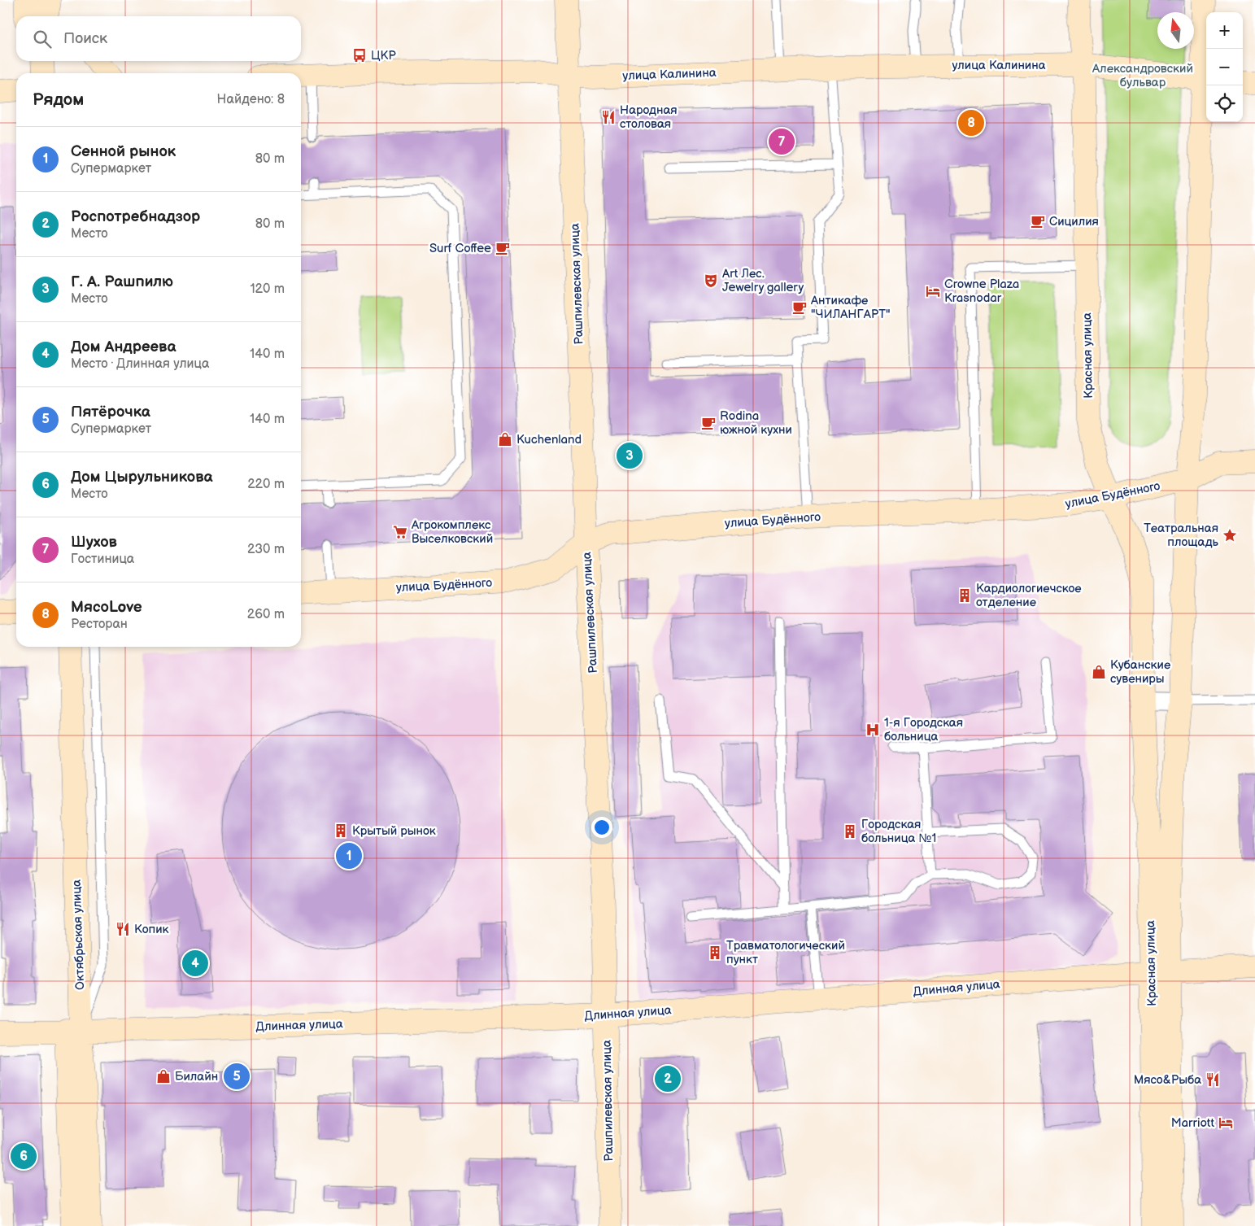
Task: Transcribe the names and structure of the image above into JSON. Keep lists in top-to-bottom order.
{
  "streets": {
    "street": [
      "улица Калинина",
      "Рашпилевская улица",
      "Красная улица",
      "улица Будённого",
      "Октябрьская улица",
      "Длинная улица"
    ]
  },
  "crossings": [
    ["улица Калинина", "Рашпилевская улица"],
    ["улица Калинина", "Красная улица"],
    ["Рашпилевская улица", "улица Будённого"],
    ["Рашпилевская улица", "Длинная улица"],
    ["Красная улица", "улица Будённого"],
    ["Красная улица", "Длинная улица"],
    ["Октябрьская улица", "Длинная улица"]
  ],
  "parks": ["Александровский бульвар"],
  "places": {
    "bus stop": ["ЦКР"],
    "restaurant": ["Народная столовая", "Копик", "Мясо&Рыба"],
    "cafe": [
      "Сицилия",
      "Surf Coffee",
      "Антикафе \"ЧИЛАНГАРТ\"",
      "Rodina южной кухни"
    ],
    "theatre": ["Art Лес. Jewelry gallery"],
    "hotel": ["Crowne Plaza Krasnodar", "Marriott"],
    "shop": ["Kuchenland", "Кубанские сувениры", "Билайн"],
    "supermarket": ["Агрокомплекс Выселковский"],
    "place": ["Театральная площадь"],
    "building": [
      "Кардиологиечское отделение",
      "Крытый рынок",
      "Городская больница №1",
      "Травматологический пункт"
    ],
    "hospital": ["1-я Городская больница"]
  },
  "north": "top",
  "page": {
    "map_buttons": ["+", "−"],
    "search": "Поиск",
    "heading": ["Рядом", "Найдено: 8"],
    "pins": [
      "8",
      "7",
      "3",
      "1",
      "4",
      "5",
      "2",
      "6"
    ],
    "list": [
      {
        "mark": "1",
        "name": "Сенной рынок",
        "note": "Супермаркет",
        "value": "80 m"
      },
      {
        "mark": "2",
        "name": "Роспотребнадзор",
        "note": "Место",
        "value": "80 m"
      },
      {
        "mark": "3",
        "name": "Г. А. Рашпилю",
        "note": "Место",
        "value": "120 m"
      },
      {
        "mark": "4",
        "name": "Дом Андреева",
        "note": "Место · Длинная улица",
        "value": "140 m"
      },
      {
        "mark": "5",
        "name": "Пятёрочка",
        "note": "Супермаркет",
        "value": "140 m"
      },
      {
        "mark": "6",
        "name": "Дом Цырульникова",
        "note": "Место",
        "value": "220 m"
      },
      {
        "mark": "7",
        "name": "Шухов",
        "note": "Гостиница",
        "value": "230 m"
      },
      {
        "mark": "8",
        "name": "МясоLove",
        "note": "Ресторан",
        "value": "260 m"
      }
    ]
  }
}
